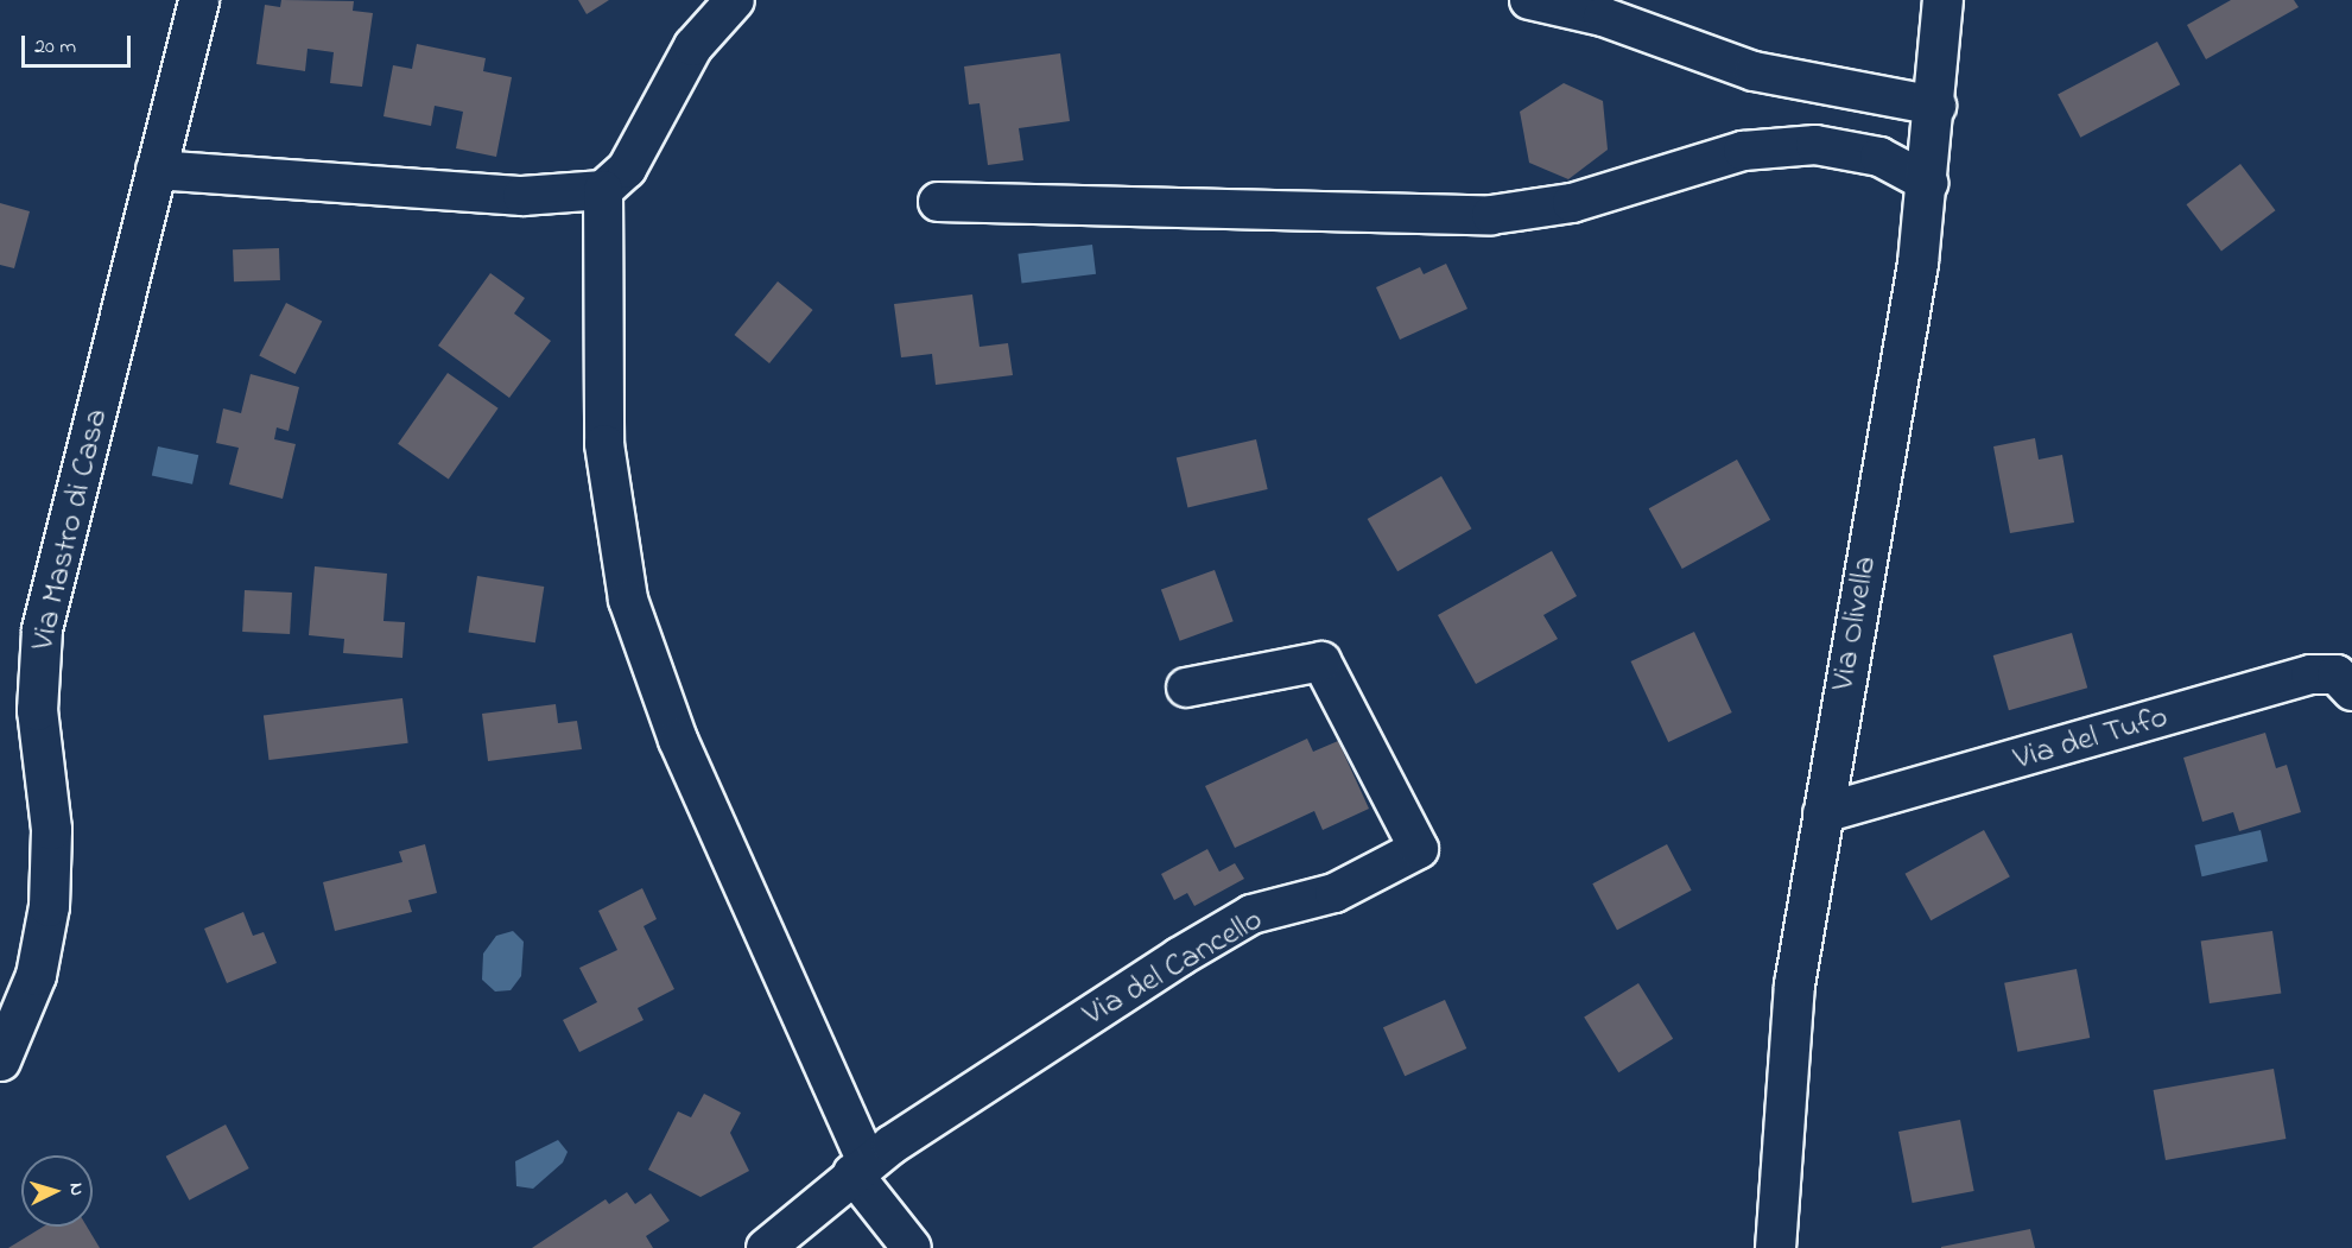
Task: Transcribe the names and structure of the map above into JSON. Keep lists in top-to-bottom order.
{
  "streets": {
    "main road": ["Via Mastro di Casa", "Via Olivella"],
    "street": ["Via del Tufo", "Via del Cancello"]
  },
  "crossings": [
    ["Via Olivella", "Via del Tufo"]
  ],
  "scale_bar": "20 m",
  "north": "right"
}
